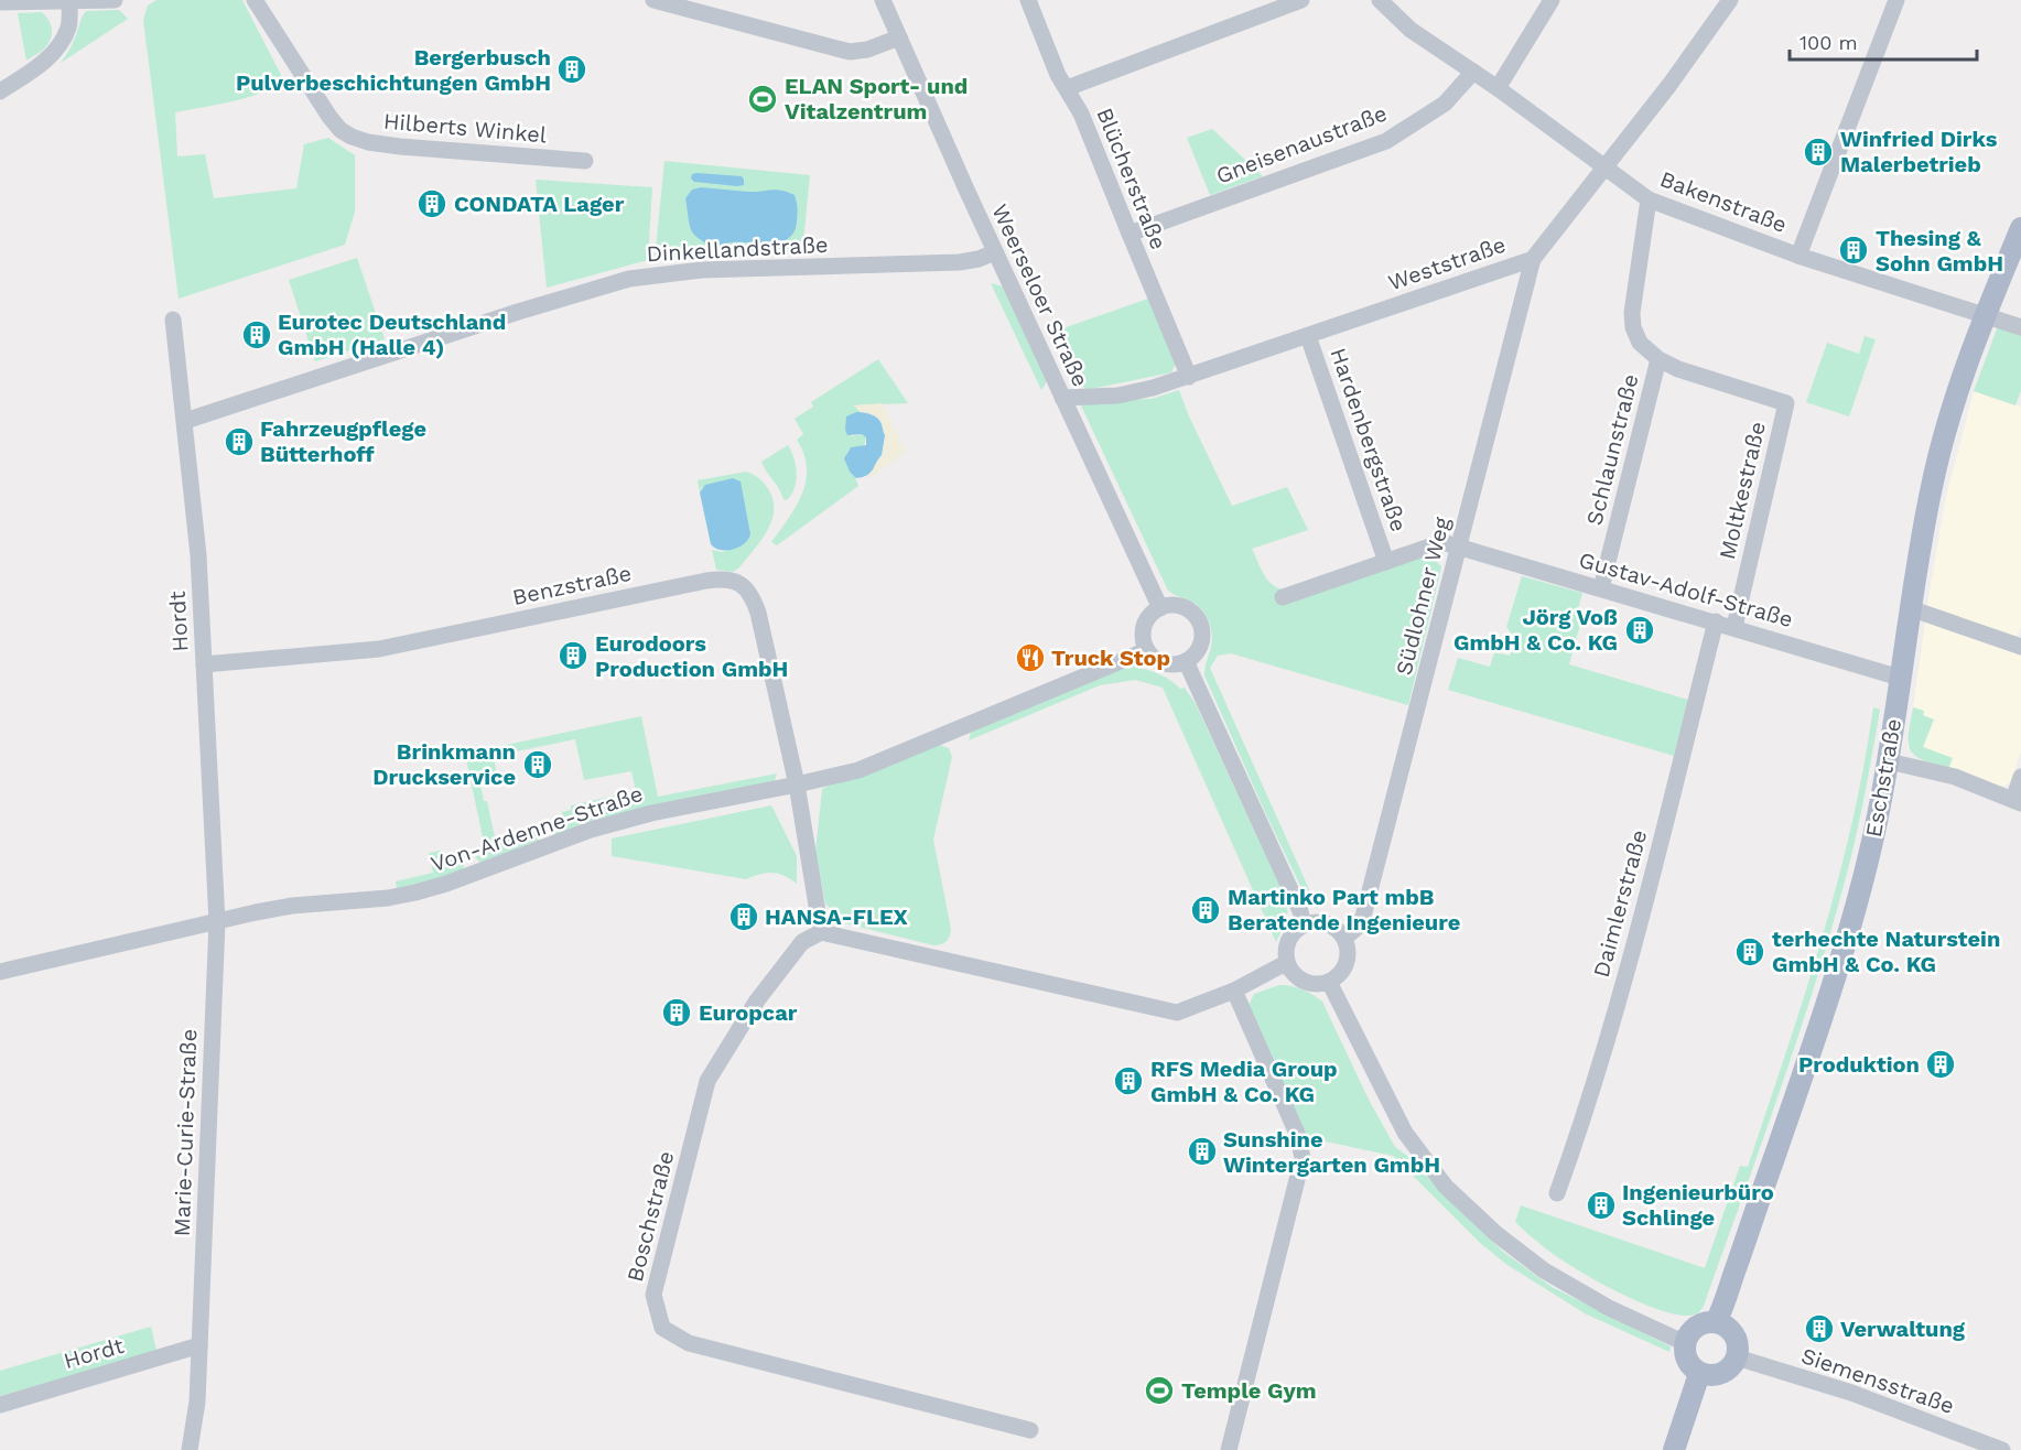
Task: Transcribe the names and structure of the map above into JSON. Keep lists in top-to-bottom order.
{
  "streets": {
    "main road": ["Eschstraße"],
    "street": [
      "Hilberts Winkel",
      "Gneisenaustraße",
      "Blücherstraße",
      "Bakenstraße",
      "Dinkellandstraße",
      "Weststraße",
      "Weerseloer Straße",
      "Hardenbergstraße",
      "Schlaunstraße",
      "Moltkestraße",
      "Benzstraße",
      "Gustav-Adolf-Straße",
      "Südlohner Weg",
      "Hordt",
      "Von-Ardenne-Straße",
      "Daimlerstraße",
      "Marie-Curie-Straße",
      "Boschstraße",
      "Siemensstraße"
    ]
  },
  "crossings": [
    ["Gneisenaustraße", "Blücherstraße"],
    ["Gneisenaustraße", "Bakenstraße"],
    ["Blücherstraße", "Weststraße"],
    ["Bakenstraße", "Weststraße"],
    ["Bakenstraße", "Eschstraße"],
    ["Dinkellandstraße", "Weerseloer Straße"],
    ["Dinkellandstraße", "Hordt"],
    ["Weststraße", "Weerseloer Straße"],
    ["Weststraße", "Hardenbergstraße"],
    ["Weststraße", "Südlohner Weg"],
    ["Weerseloer Straße", "Von-Ardenne-Straße"],
    ["Hardenbergstraße", "Gustav-Adolf-Straße"],
    ["Hardenbergstraße", "Südlohner Weg"],
    ["Schlaunstraße", "Moltkestraße"],
    ["Schlaunstraße", "Gustav-Adolf-Straße"],
    ["Moltkestraße", "Gustav-Adolf-Straße"],
    ["Benzstraße", "Hordt"],
    ["Benzstraße", "Von-Ardenne-Straße"],
    ["Gustav-Adolf-Straße", "Südlohner Weg"],
    ["Gustav-Adolf-Straße", "Eschstraße"],
    ["Gustav-Adolf-Straße", "Daimlerstraße"],
    ["Hordt", "Von-Ardenne-Straße"],
    ["Hordt", "Marie-Curie-Straße"],
    ["Eschstraße", "Siemensstraße"],
    ["Von-Ardenne-Straße", "Marie-Curie-Straße"]
  ],
  "places": {
    "building": [
      "Bergerbusch Pulverbeschichtungen GmbH",
      "Winfried Dirks Malerbetrieb",
      "CONDATA Lager",
      "Thesing & Sohn GmbH",
      "Eurotec Deutschland GmbH (Halle 4)",
      "Fahrzeugpflege Bütterhoff",
      "Jörg Voß GmbH & Co. KG",
      "Eurodoors Production GmbH",
      "Brinkmann Druckservice",
      "Martinko Part mbB Beratende Ingenieure",
      "HANSA-FLEX",
      "terhechte Naturstein GmbH & Co. KG",
      "Europcar",
      "Produktion",
      "RFS Media Group GmbH & Co. KG",
      "Sunshine Wintergarten GmbH",
      "Ingenieurbüro Schlinge",
      "Verwaltung"
    ],
    "sports": ["ELAN Sport- und Vitalzentrum", "Temple Gym"],
    "restaurant": ["Truck Stop"]
  },
  "scale_bar": "100 m"
}
